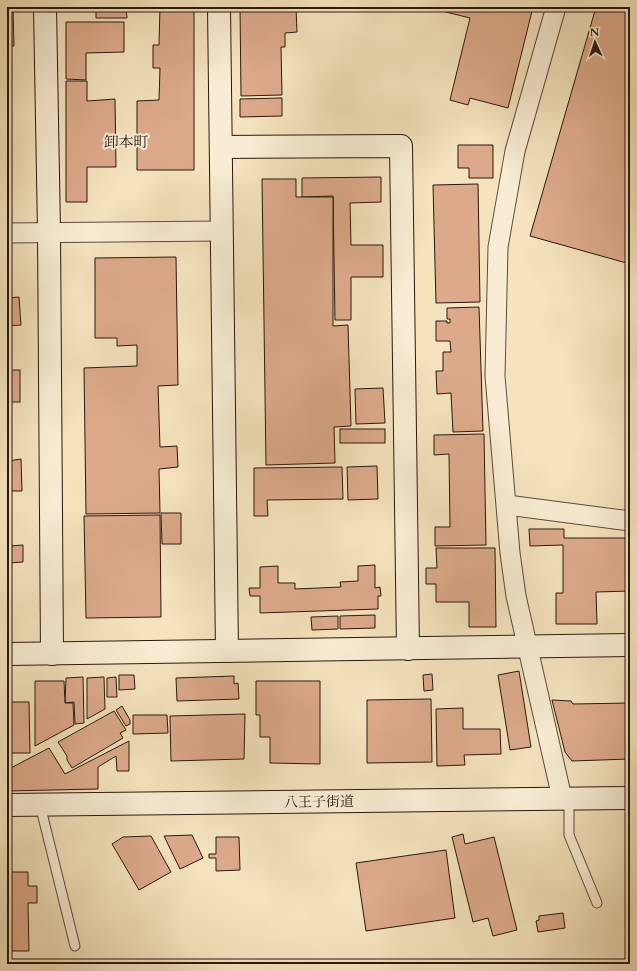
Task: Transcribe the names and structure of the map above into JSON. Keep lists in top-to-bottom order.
{
  "streets": {
    "street": ["八王子街道"]
  },
  "districts": ["卸本町"],
  "north": "top"
}
